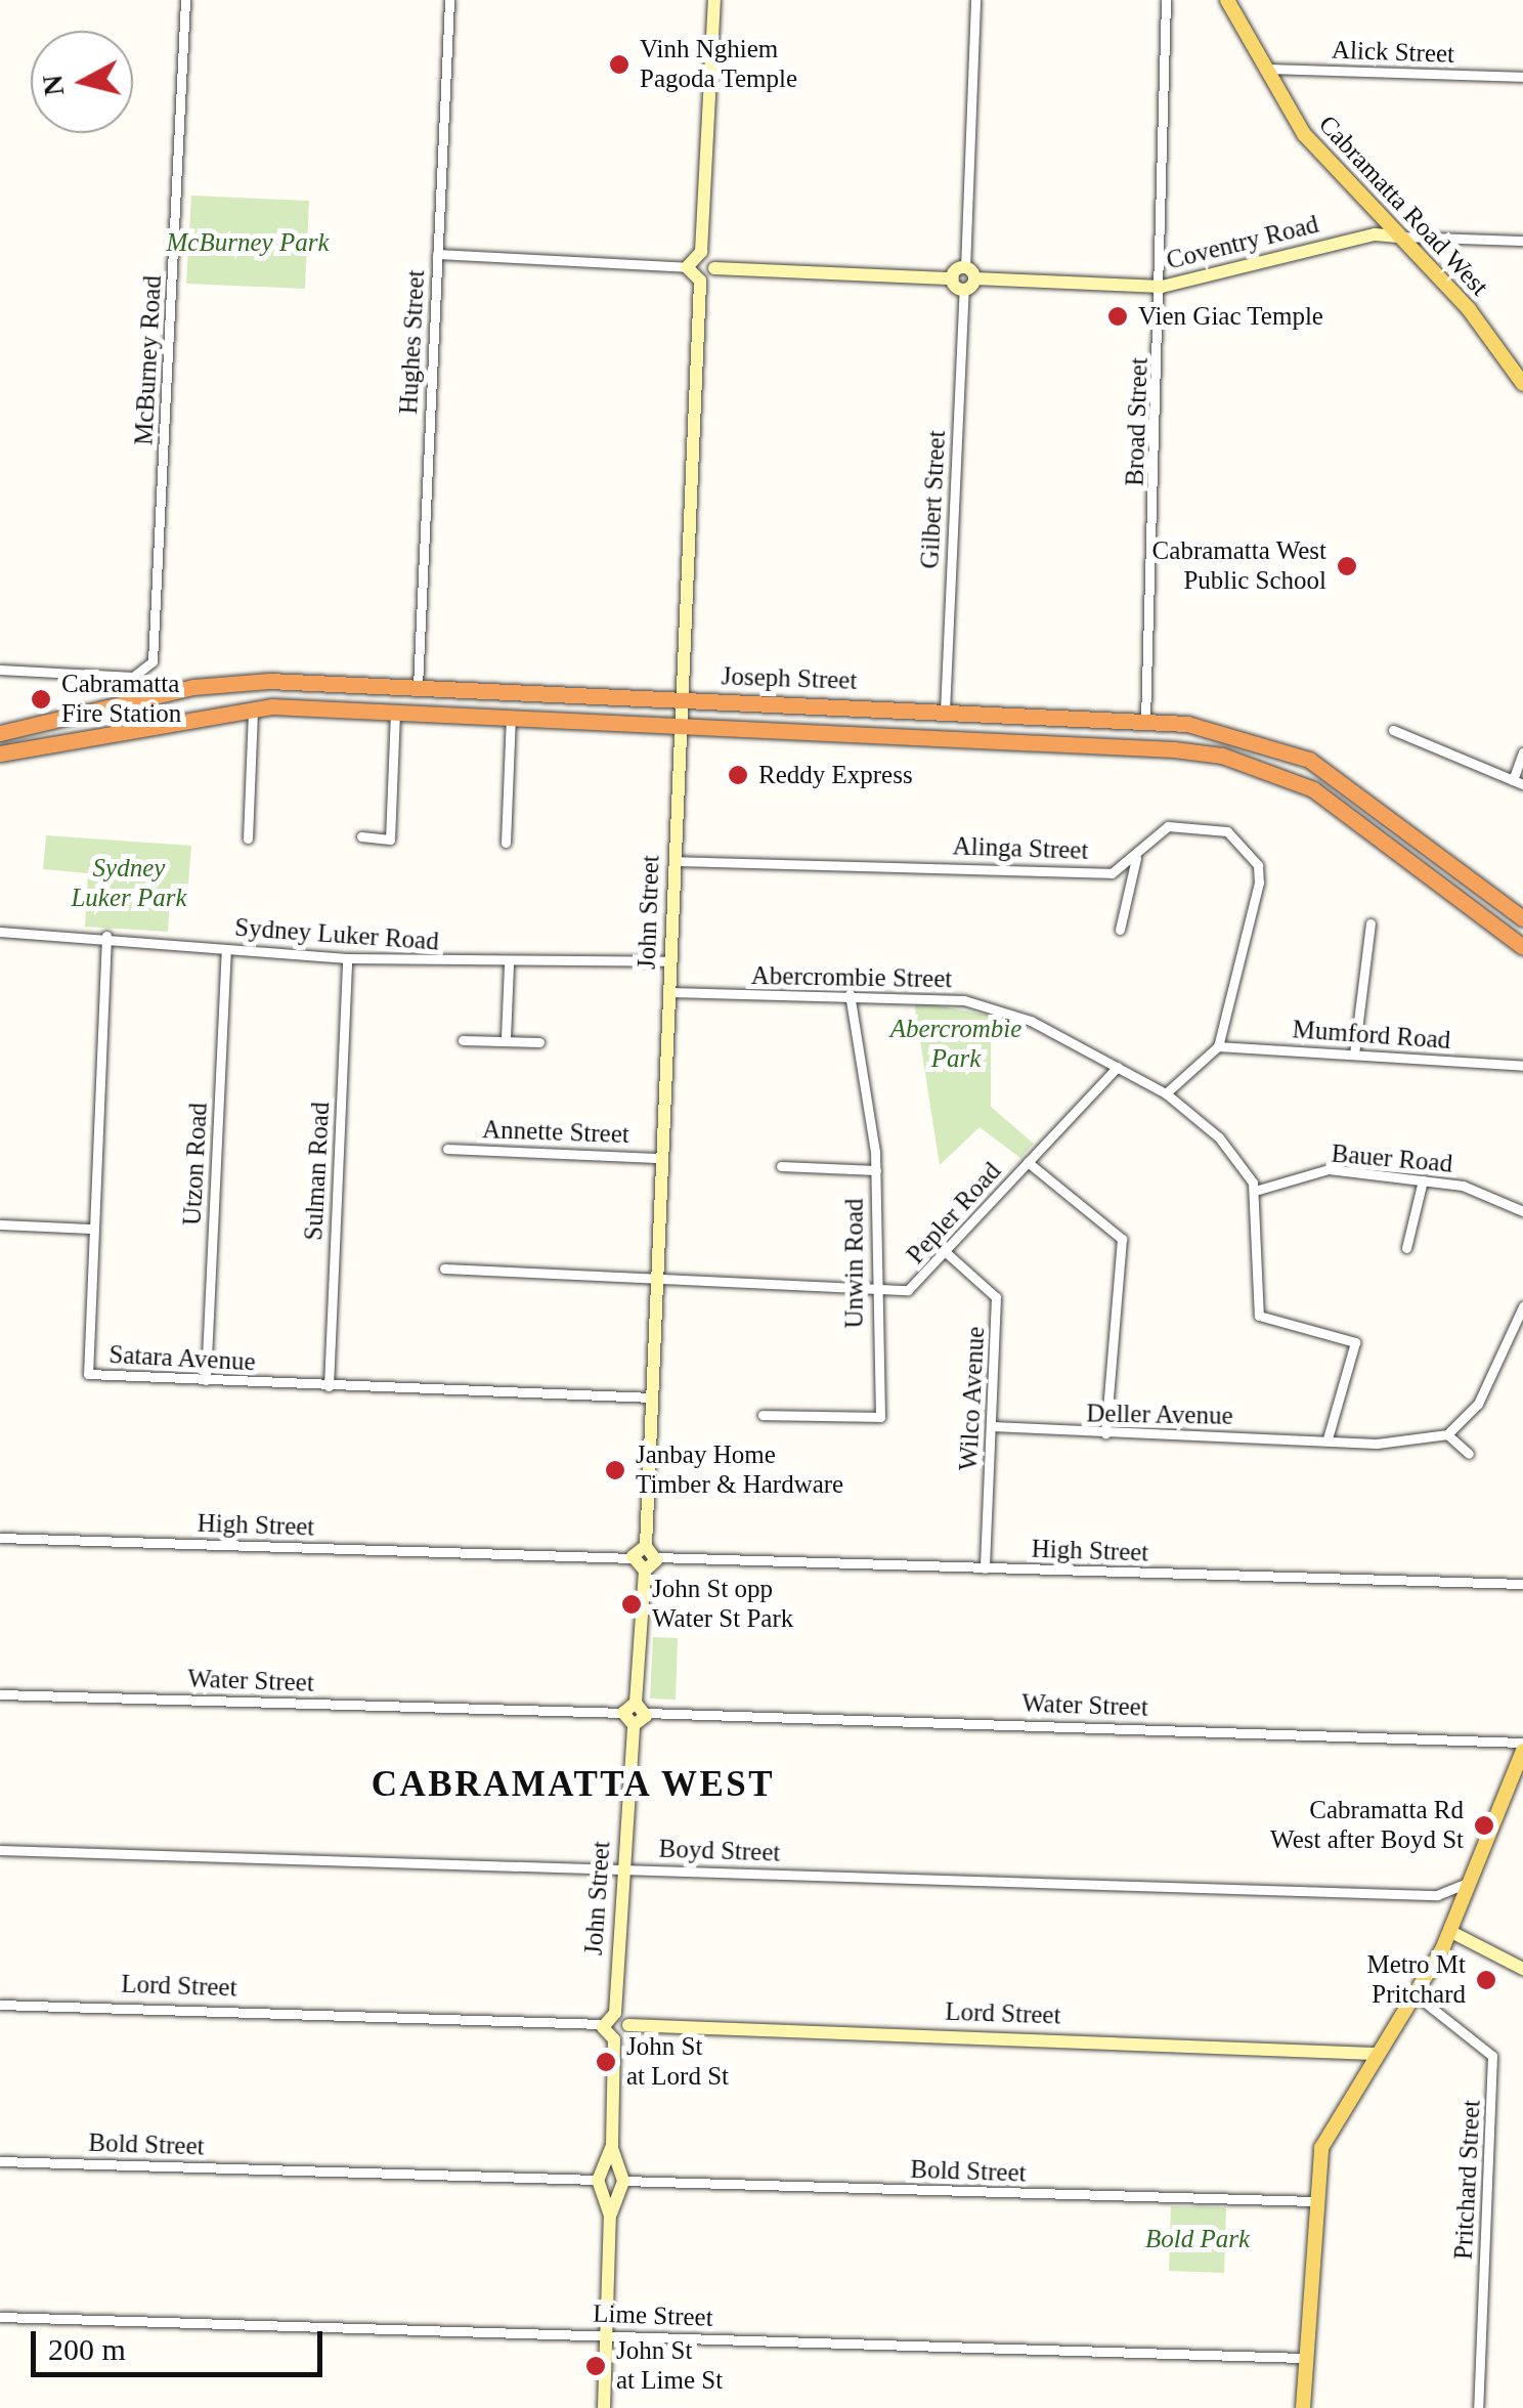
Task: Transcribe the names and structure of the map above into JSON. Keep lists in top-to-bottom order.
{
  "streets": {
    "highway": ["Joseph Street"],
    "main road": ["Cabramatta Road West"],
    "street": [
      "Alick Street",
      "Coventry Road",
      "Hughes Street",
      "McBurney Road",
      "Broad Street",
      "Gilbert Street",
      "Alinga Street",
      "John Street",
      "Sydney Luker Road",
      "Abercrombie Street",
      "Mumford Road",
      "Annette Street",
      "Bauer Road",
      "Utzon Road",
      "Sulman Road",
      "Pepler Road",
      "Unwin Road",
      "Satara Avenue",
      "Wilco Avenue",
      "Deller Avenue",
      "High Street",
      "Water Street",
      "Boyd Street",
      "Lord Street",
      "Bold Street",
      "Pritchard Street",
      "Lime Street"
    ]
  },
  "crossings": [
    ["Alick Street", "Cabramatta Road West"],
    ["Cabramatta Road West", "Coventry Road"],
    ["Coventry Road", "Broad Street"],
    ["Hughes Street", "Joseph Street"],
    ["Broad Street", "Joseph Street"],
    ["Gilbert Street", "Joseph Street"],
    ["Joseph Street", "John Street"],
    ["Alinga Street", "John Street"],
    ["Alinga Street", "Mumford Road"],
    ["John Street", "Sydney Luker Road"],
    ["John Street", "Abercrombie Street"],
    ["John Street", "Annette Street"],
    ["John Street", "Pepler Road"],
    ["John Street", "Satara Avenue"],
    ["John Street", "High Street"],
    ["John Street", "Boyd Street"],
    ["Sydney Luker Road", "Utzon Road"],
    ["Sydney Luker Road", "Sulman Road"],
    ["Sydney Luker Road", "Satara Avenue"],
    ["Abercrombie Street", "Bauer Road"],
    ["Abercrombie Street", "Pepler Road"],
    ["Abercrombie Street", "Unwin Road"],
    ["Utzon Road", "Satara Avenue"],
    ["Sulman Road", "Satara Avenue"],
    ["Pepler Road", "Unwin Road"],
    ["Pepler Road", "Wilco Avenue"],
    ["Wilco Avenue", "Deller Avenue"],
    ["Wilco Avenue", "High Street"]
  ],
  "districts": ["CABRAMATTA WEST"],
  "parks": [
    "McBurney Park",
    "Sydney Luker Park",
    "Abercrombie Park",
    "Bold Park"
  ],
  "places": [
    "Vinh Nghiem Pagoda Temple",
    "Vien Giac Temple",
    "Cabramatta West Public School",
    "Cabramatta Fire Station",
    "Reddy Express",
    "Janbay Home Timber & Hardware",
    "John St opp Water St Park",
    "Cabramatta Rd West after Boyd St",
    "Metro Mt Pritchard",
    "John St at Lord St",
    "John St at Lime St"
  ],
  "scale_bar": "200 m",
  "north": "left"
}
